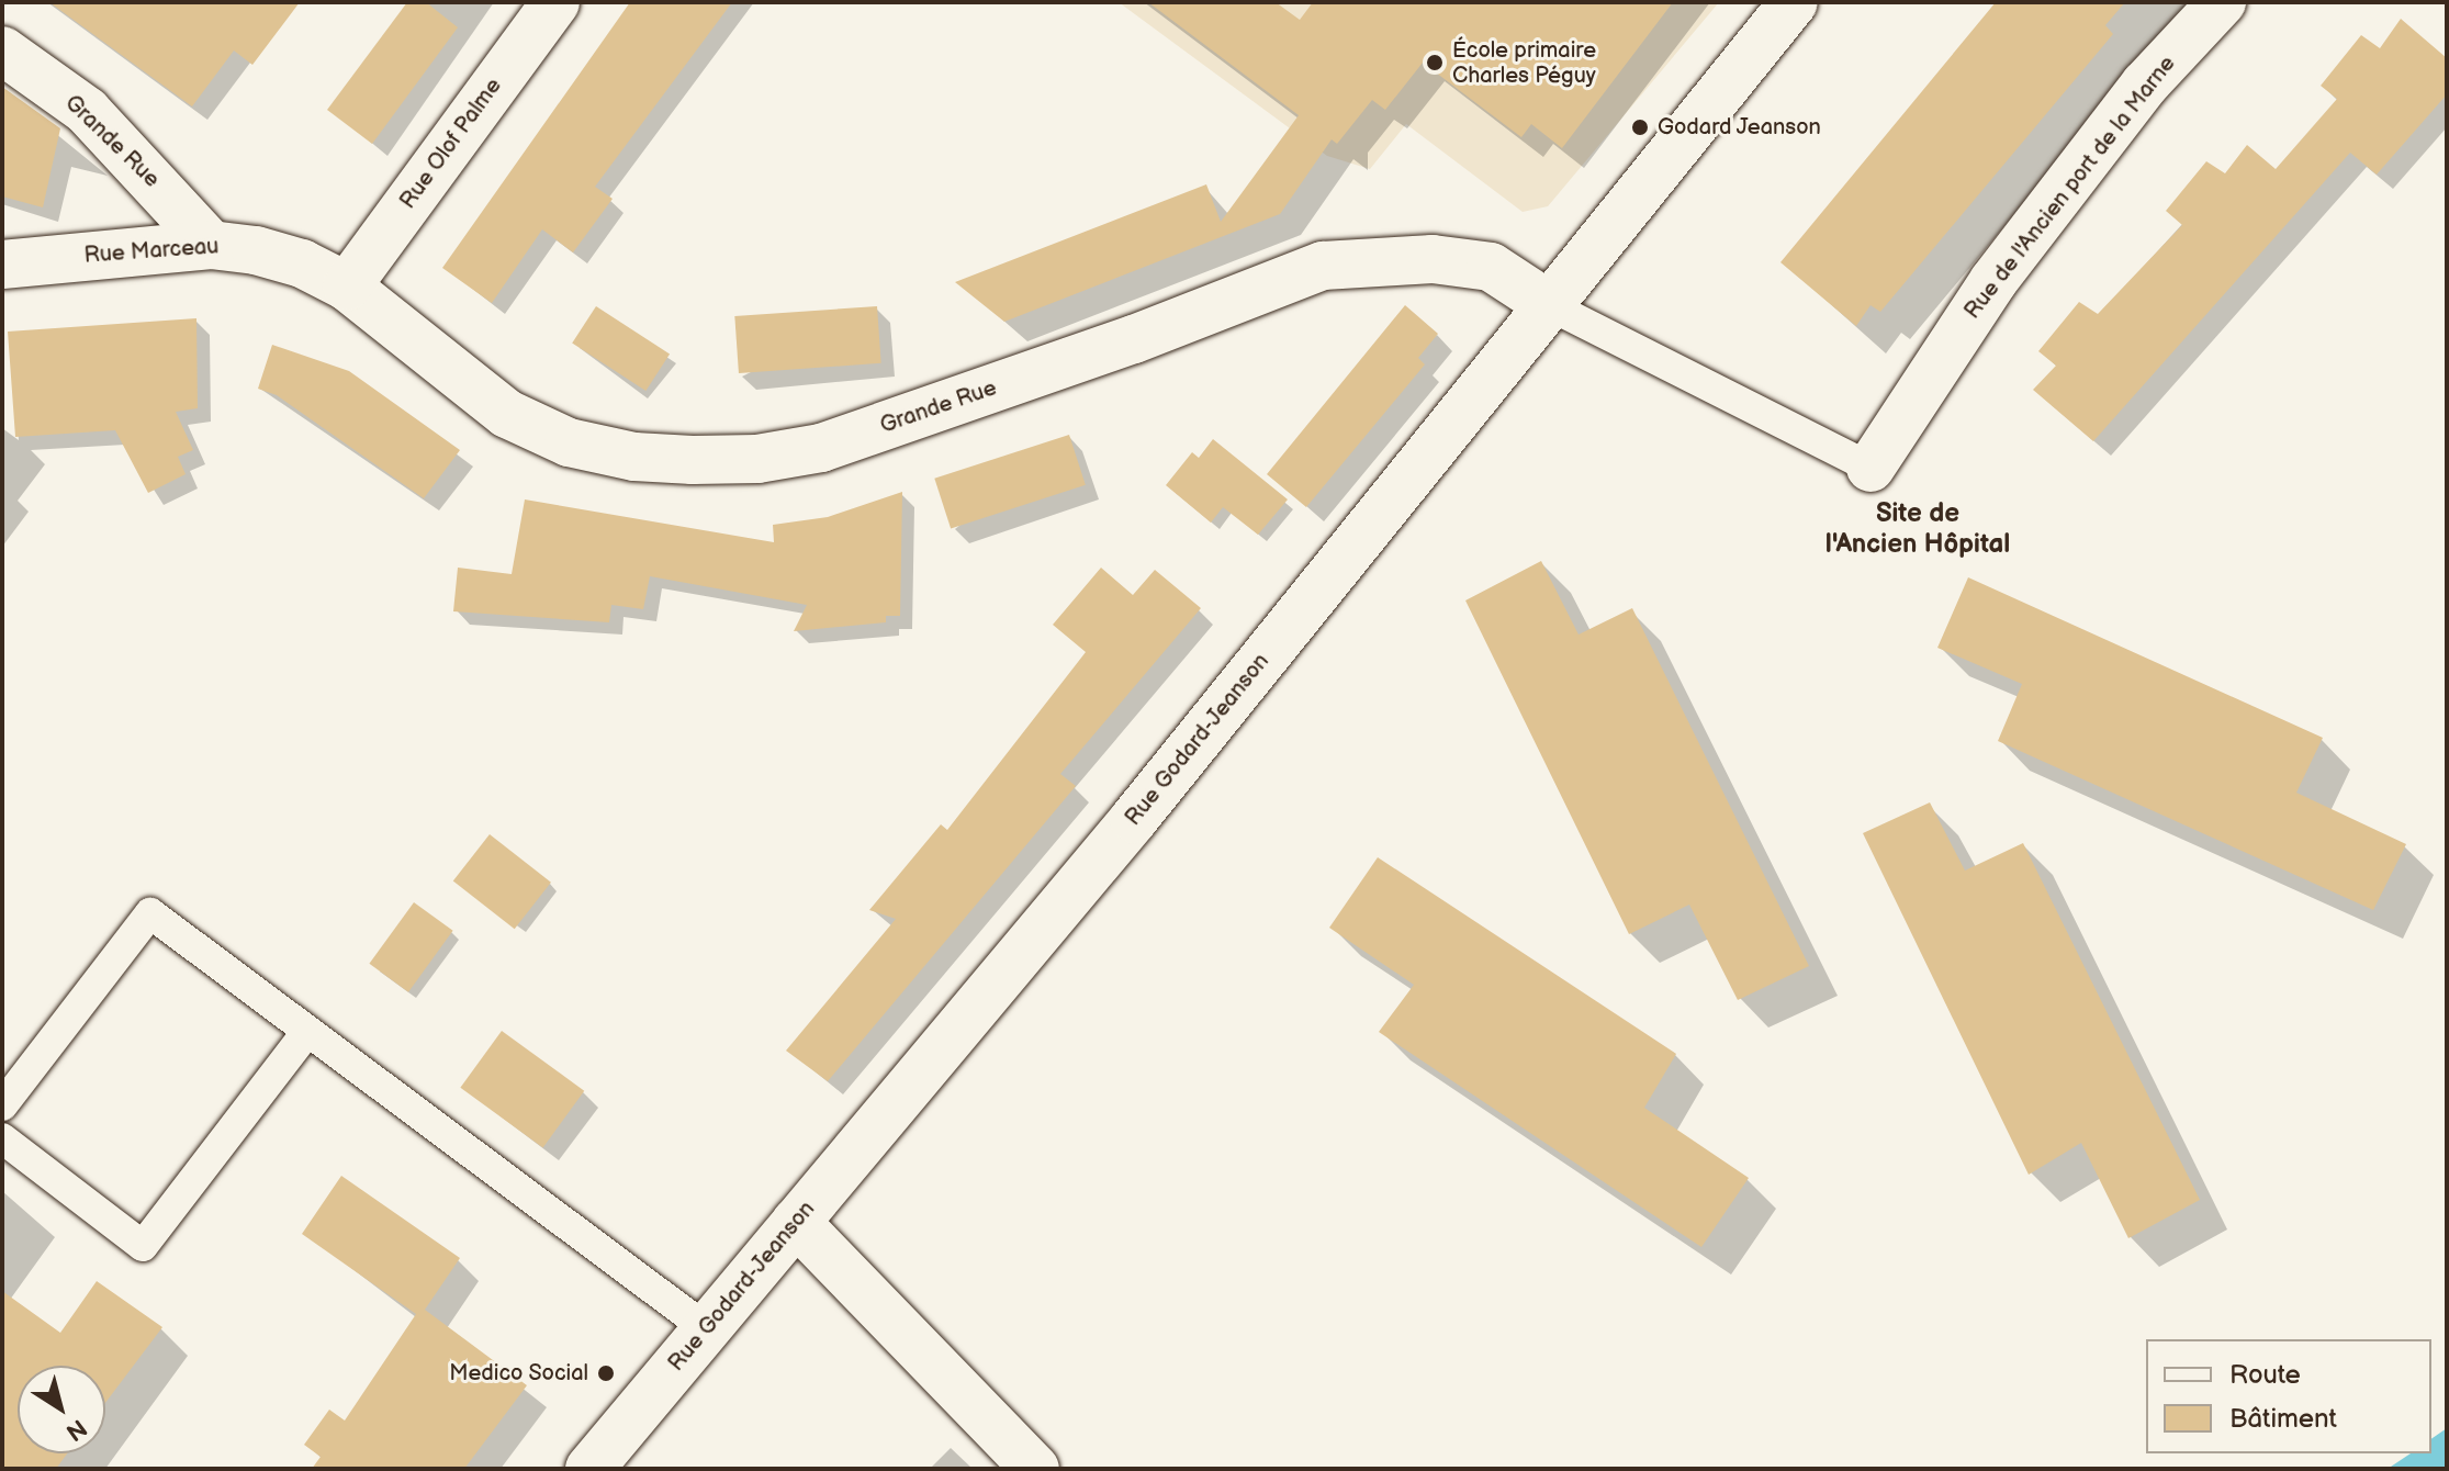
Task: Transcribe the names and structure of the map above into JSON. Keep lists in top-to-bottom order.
{
  "streets": {
    "street": [
      "Grande Rue",
      "Rue Olof Palme",
      "Rue de l'Ancien port de la Marne",
      "Rue Marceau",
      "Rue Godard-Jeanson"
    ]
  },
  "crossings": [
    ["Grande Rue", "Rue Olof Palme"],
    ["Grande Rue", "Rue Marceau"],
    ["Grande Rue", "Rue Godard-Jeanson"],
    ["Rue Olof Palme", "Rue Marceau"]
  ],
  "districts": ["Site de l'Ancien Hôpital"],
  "places": ["École primaire Charles Péguy", "Godard Jeanson", "Medico Social"],
  "legend": ["Route", "Bâtiment"],
  "north": "bottom right"
}
